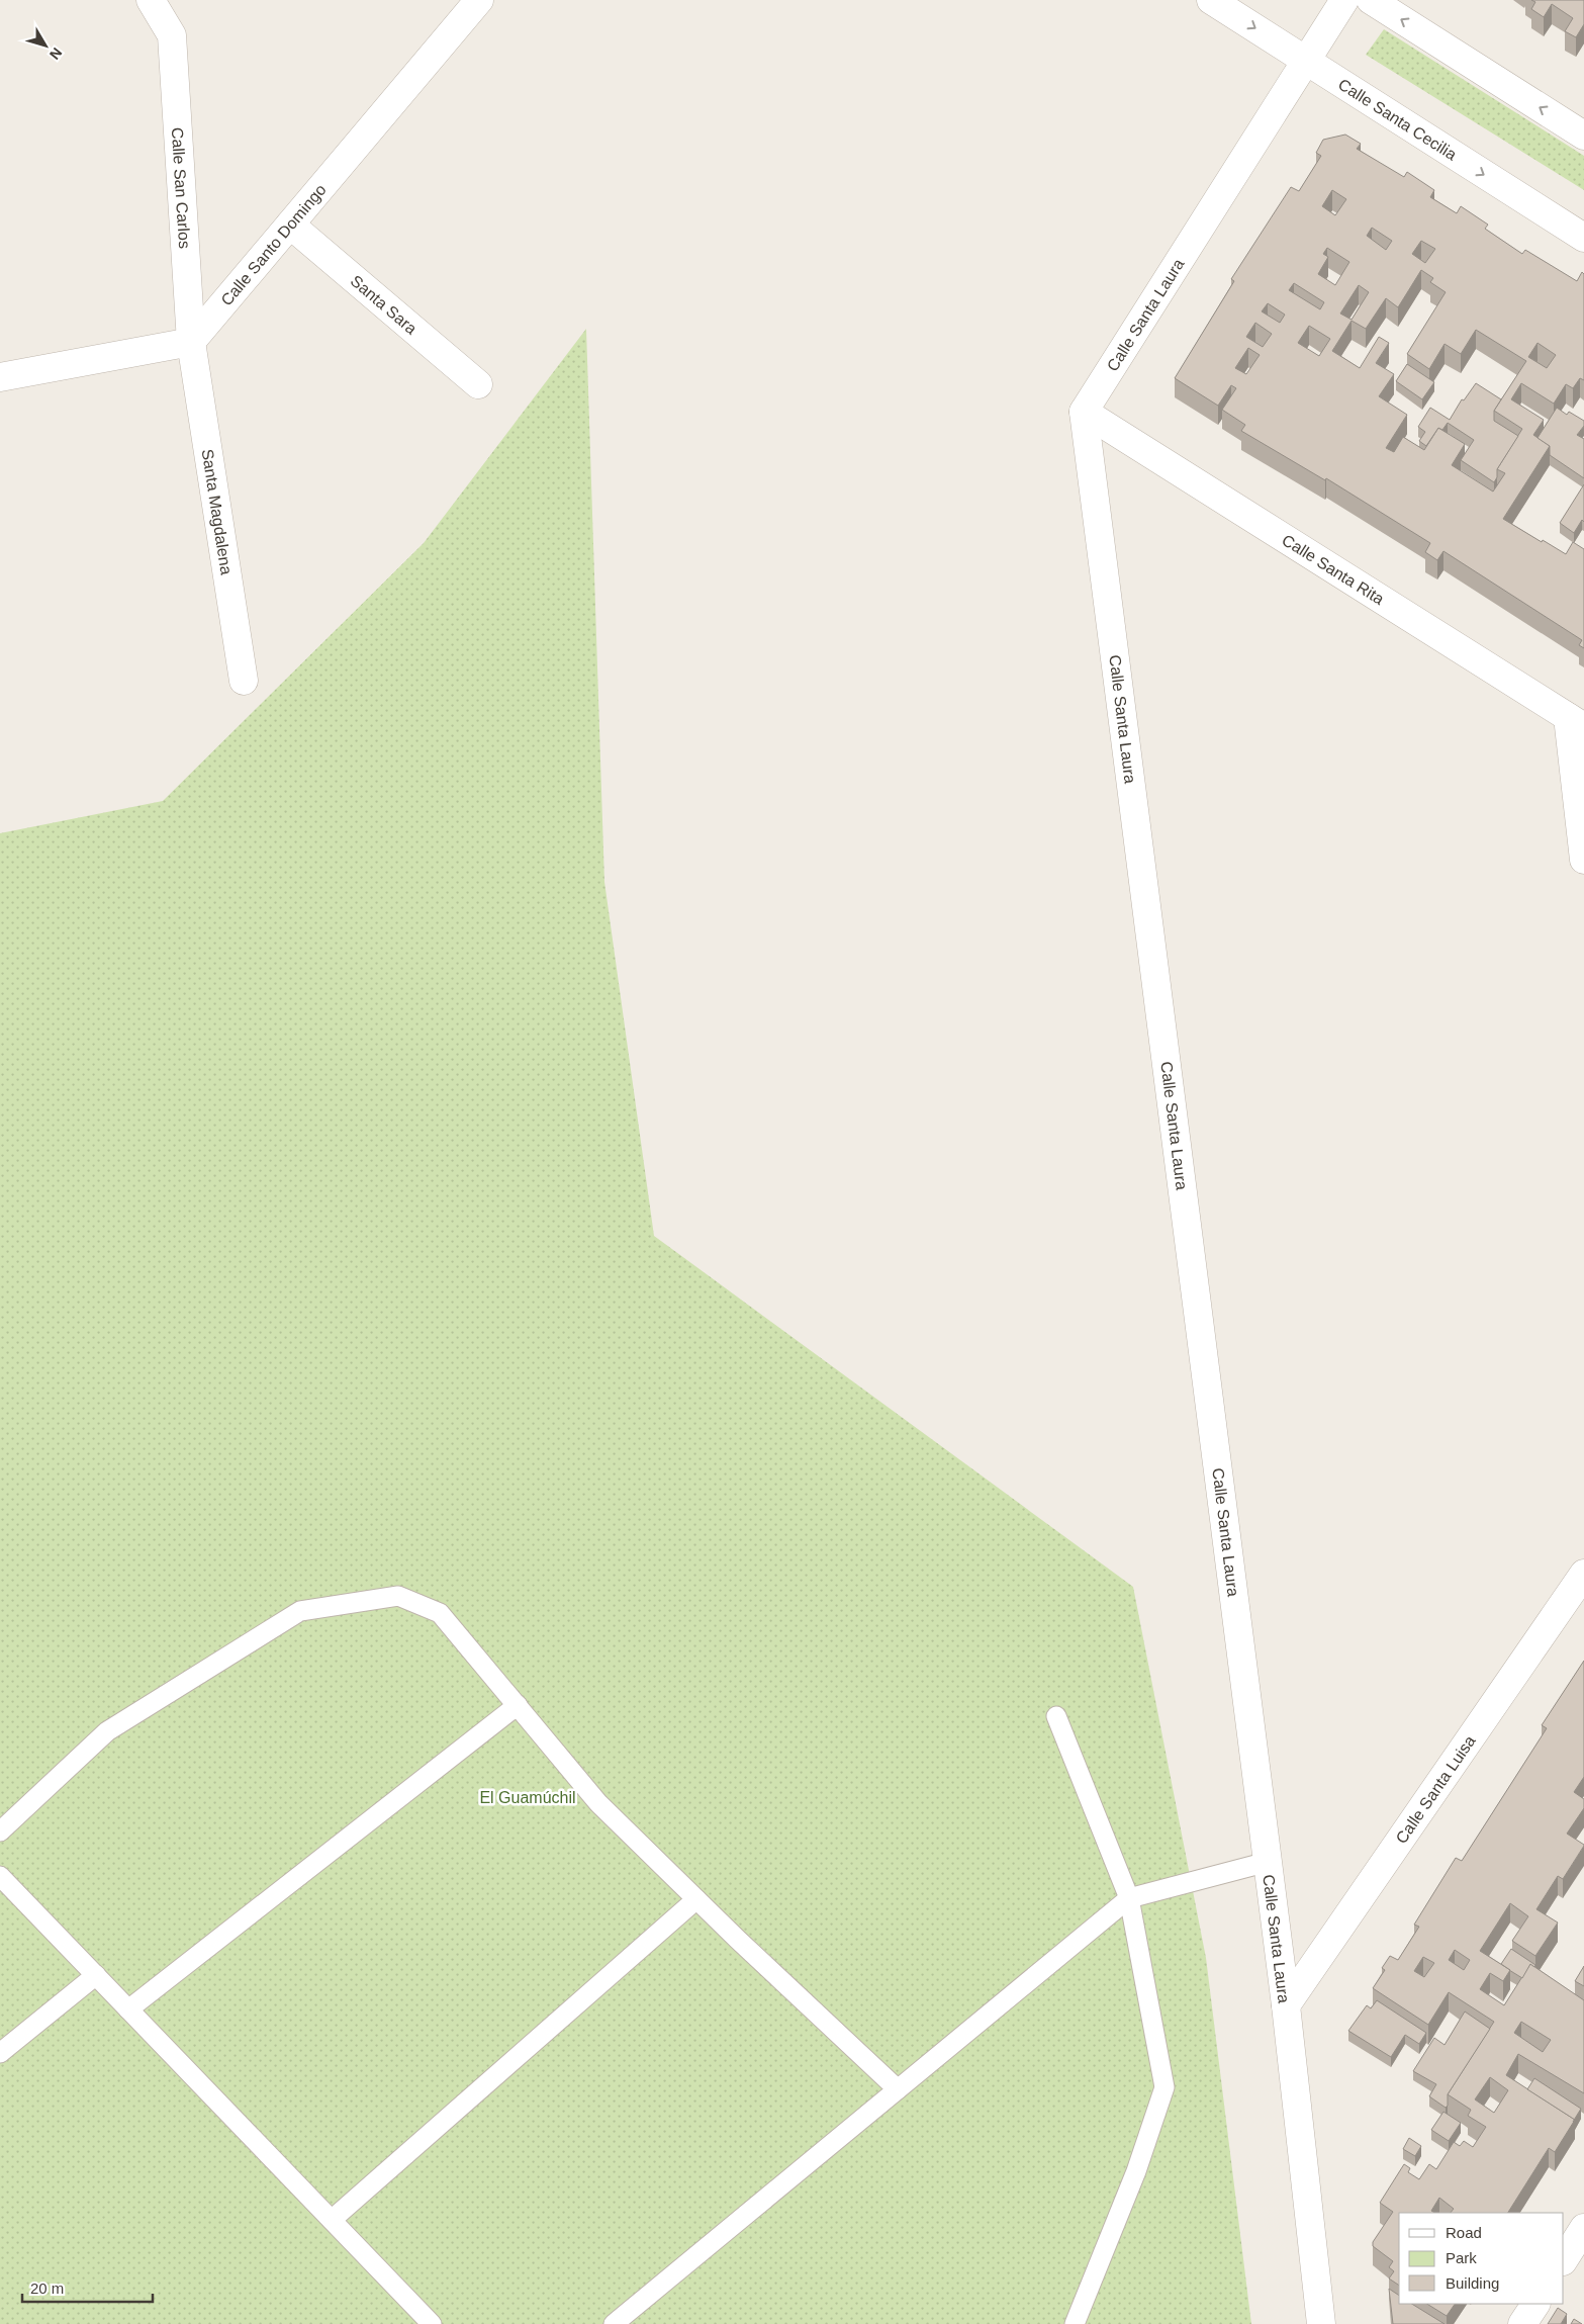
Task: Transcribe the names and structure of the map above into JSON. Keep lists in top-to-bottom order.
{
  "streets": {
    "street": [
      "Calle Santa Cecilia",
      "Calle San Carlos",
      "Calle Santo Domingo",
      "Santa Sara",
      "Calle Santa Laura",
      "Santa Magdalena",
      "Calle Santa Rita",
      "Calle Santa Luisa"
    ]
  },
  "crossings": [
    ["Calle Santa Cecilia", "Calle Santa Laura"],
    ["Calle San Carlos", "Calle Santo Domingo"],
    ["Calle San Carlos", "Santa Magdalena"],
    ["Calle Santo Domingo", "Santa Sara"],
    ["Calle Santo Domingo", "Santa Magdalena"],
    ["Calle Santa Laura", "Calle Santa Rita"],
    ["Calle Santa Laura", "Calle Santa Luisa"]
  ],
  "parks": ["El Guamúchil"],
  "legend": ["Road", "Park", "Building"],
  "scale_bar": "20 m",
  "north": "bottom right"
}
